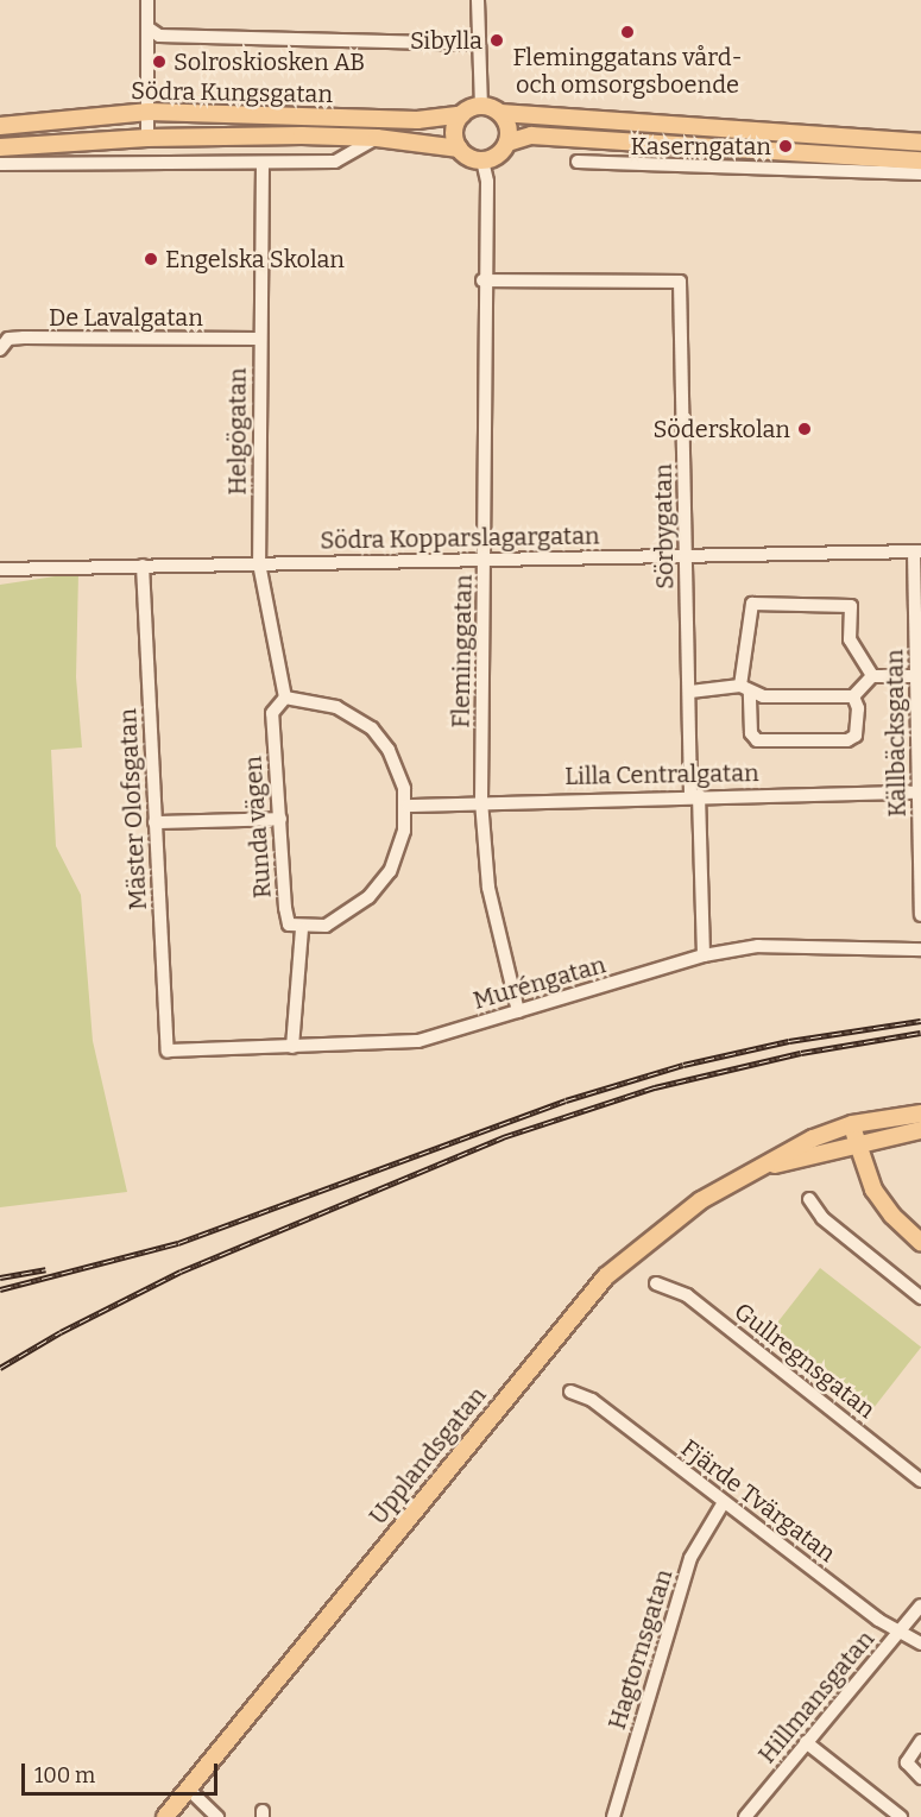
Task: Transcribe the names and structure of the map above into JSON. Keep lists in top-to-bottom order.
{
  "streets": {
    "main road": ["Södra Kungsgatan", "Upplandsgatan"],
    "street": [
      "De Lavalgatan",
      "Helgögatan",
      "Sörbygatan",
      "Södra Kopparslagargatan",
      "Fleminggatan",
      "Källbäcksgatan",
      "Lilla Centralgatan",
      "Mäster Olofsgatan",
      "Runda vägen",
      "Muréngatan",
      "Gullregnsgatan",
      "Fjärde Tvärgatan",
      "Hagtornsgatan",
      "Hillmansgatan"
    ]
  },
  "crossings": [
    ["Södra Kungsgatan", "Fleminggatan"],
    ["De Lavalgatan", "Helgögatan"],
    ["Helgögatan", "Södra Kopparslagargatan"],
    ["Helgögatan", "Runda vägen"],
    ["Sörbygatan", "Södra Kopparslagargatan"],
    ["Sörbygatan", "Fleminggatan"],
    ["Sörbygatan", "Lilla Centralgatan"],
    ["Sörbygatan", "Muréngatan"],
    ["Södra Kopparslagargatan", "Fleminggatan"],
    ["Södra Kopparslagargatan", "Källbäcksgatan"],
    ["Södra Kopparslagargatan", "Mäster Olofsgatan"],
    ["Fleminggatan", "Lilla Centralgatan"],
    ["Fleminggatan", "Muréngatan"],
    ["Källbäcksgatan", "Lilla Centralgatan"],
    ["Mäster Olofsgatan", "Muréngatan"],
    ["Fjärde Tvärgatan", "Hagtornsgatan"],
    ["Fjärde Tvärgatan", "Hillmansgatan"]
  ],
  "places": [
    "Fleminggatans vård- och omsorgsboende",
    "Sibylla",
    "Solroskiosken AB",
    "Kaserngatan",
    "Engelska Skolan",
    "Söderskolan"
  ],
  "scale_bar": "100 m"
}
